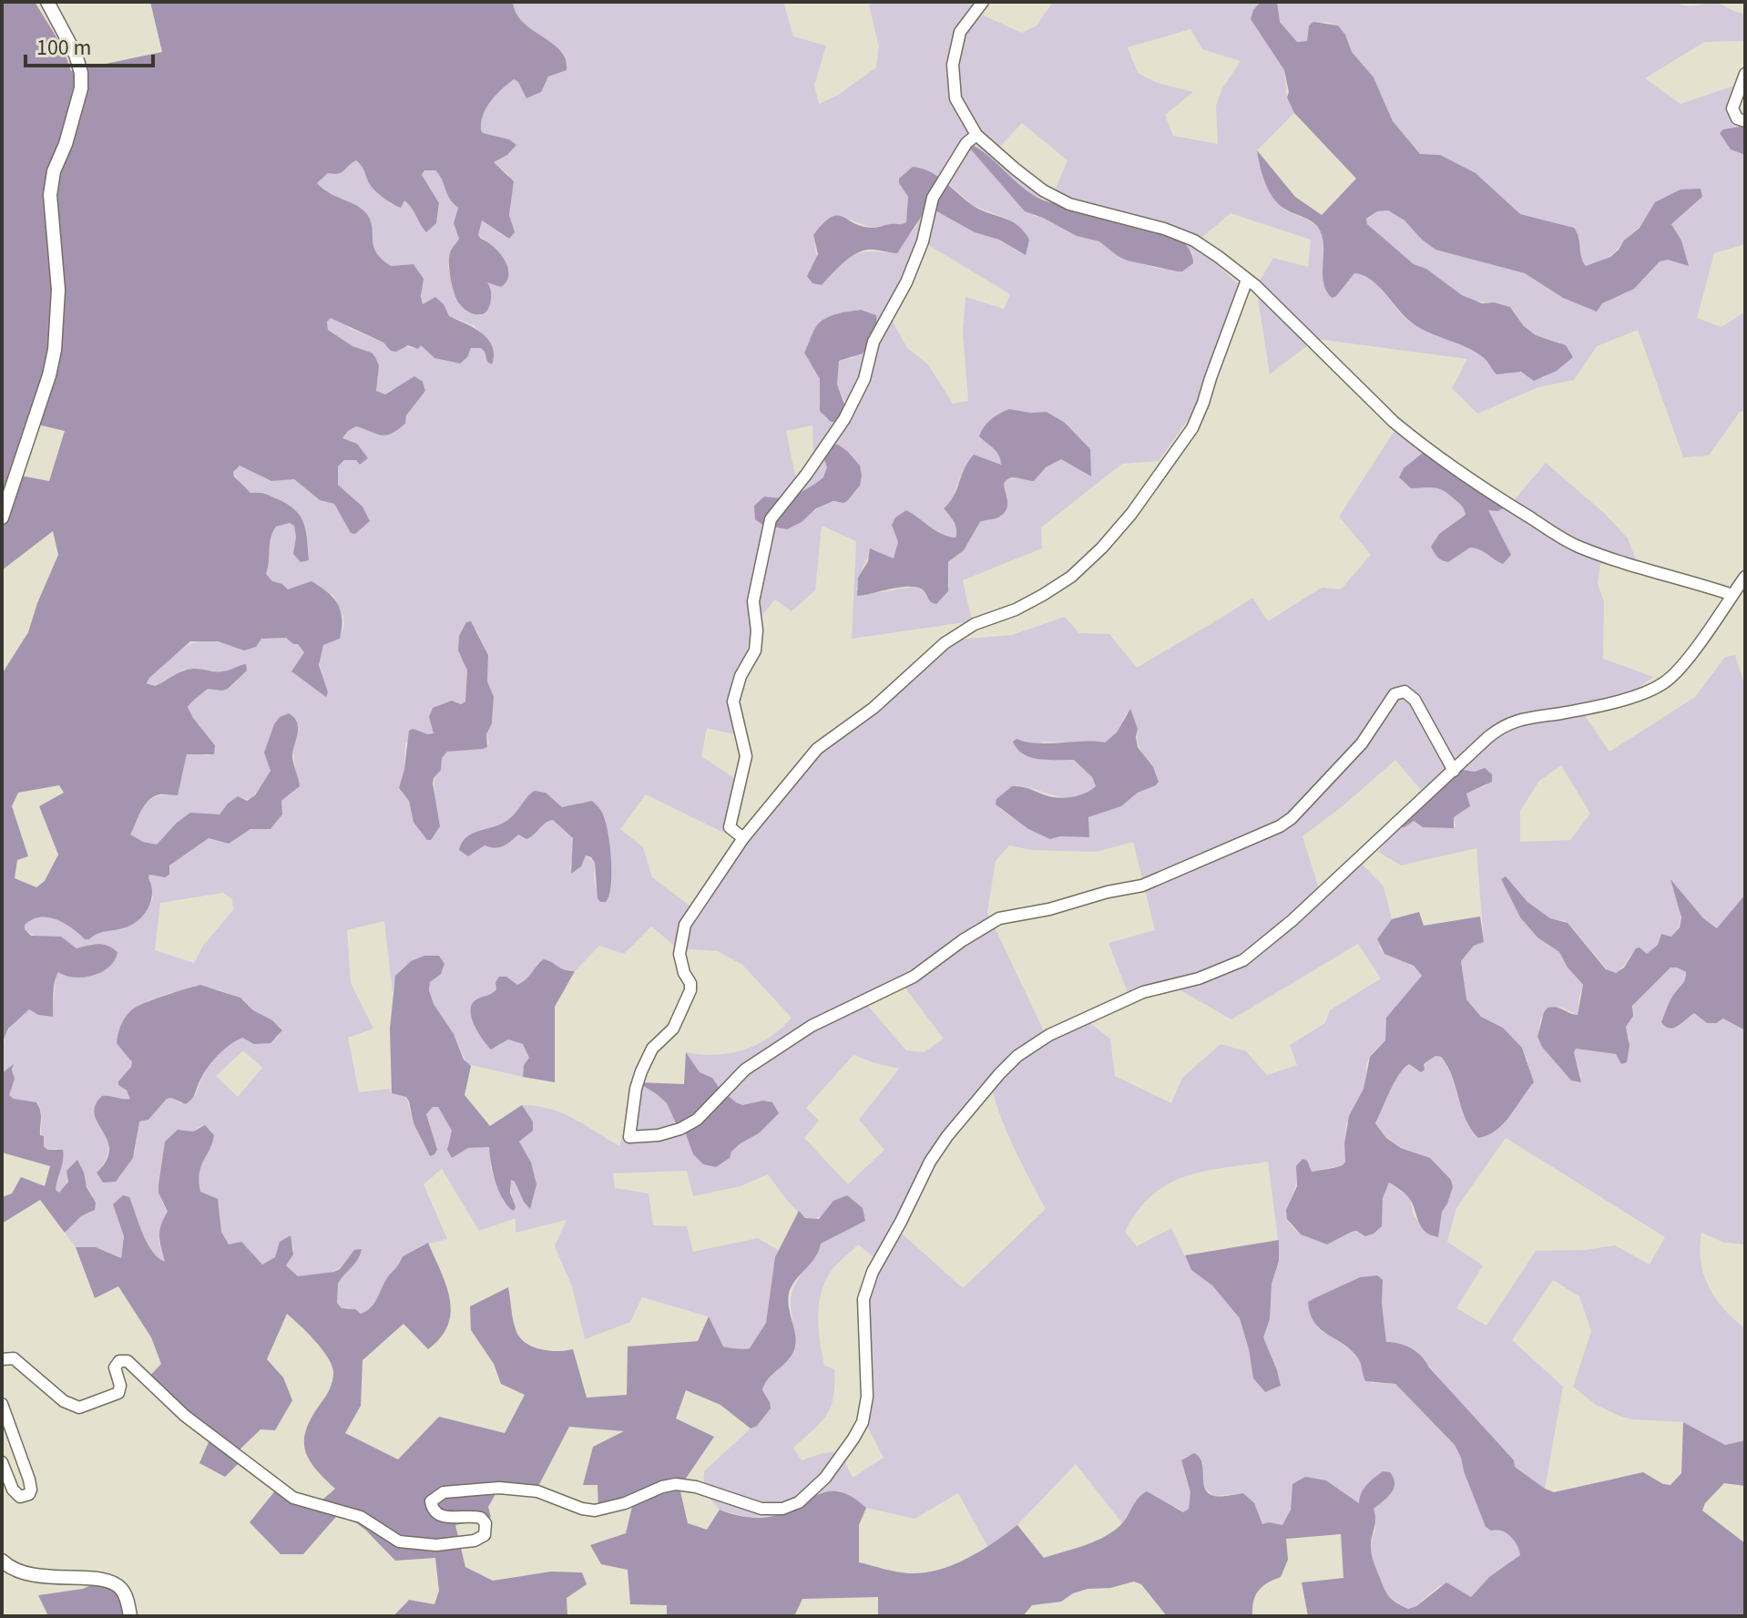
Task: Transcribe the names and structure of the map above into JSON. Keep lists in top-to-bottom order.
{
  "scale_bar": "100 m"
}
